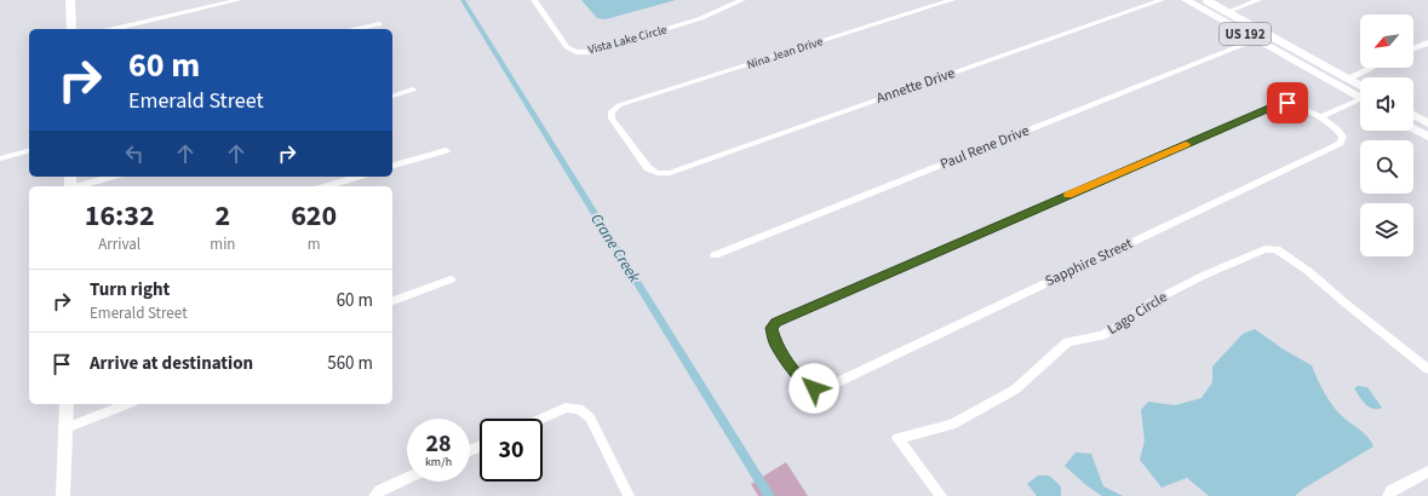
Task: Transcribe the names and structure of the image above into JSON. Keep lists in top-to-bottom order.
{
  "streets": {
    "main road": ["US 192"],
    "street": [
      "Vista Lake Circle",
      "Nina Jean Drive",
      "Annette Drive",
      "Paul Rene Drive",
      "Sapphire Street",
      "Lago Circle"
    ]
  },
  "crossings": [
    ["US 192", "Paul Rene Drive"],
    ["Nina Jean Drive", "Annette Drive"]
  ],
  "water": ["Crane Creek"],
  "north": "bottom left",
  "page": {
    "turn": ["60 m", "Emerald Street"],
    "eta": [
      "16:32",
      "Arrival",
      "2",
      "min",
      "620",
      "m"
    ],
    "list": [
      {
        "name": "Turn right",
        "note": "Emerald Street",
        "value": "60 m"
      },
      {
        "name": "Arrive at destination",
        "value": "560 m"
      }
    ],
    "speed": "28 km/h",
    "limit": "30"
  }
}
